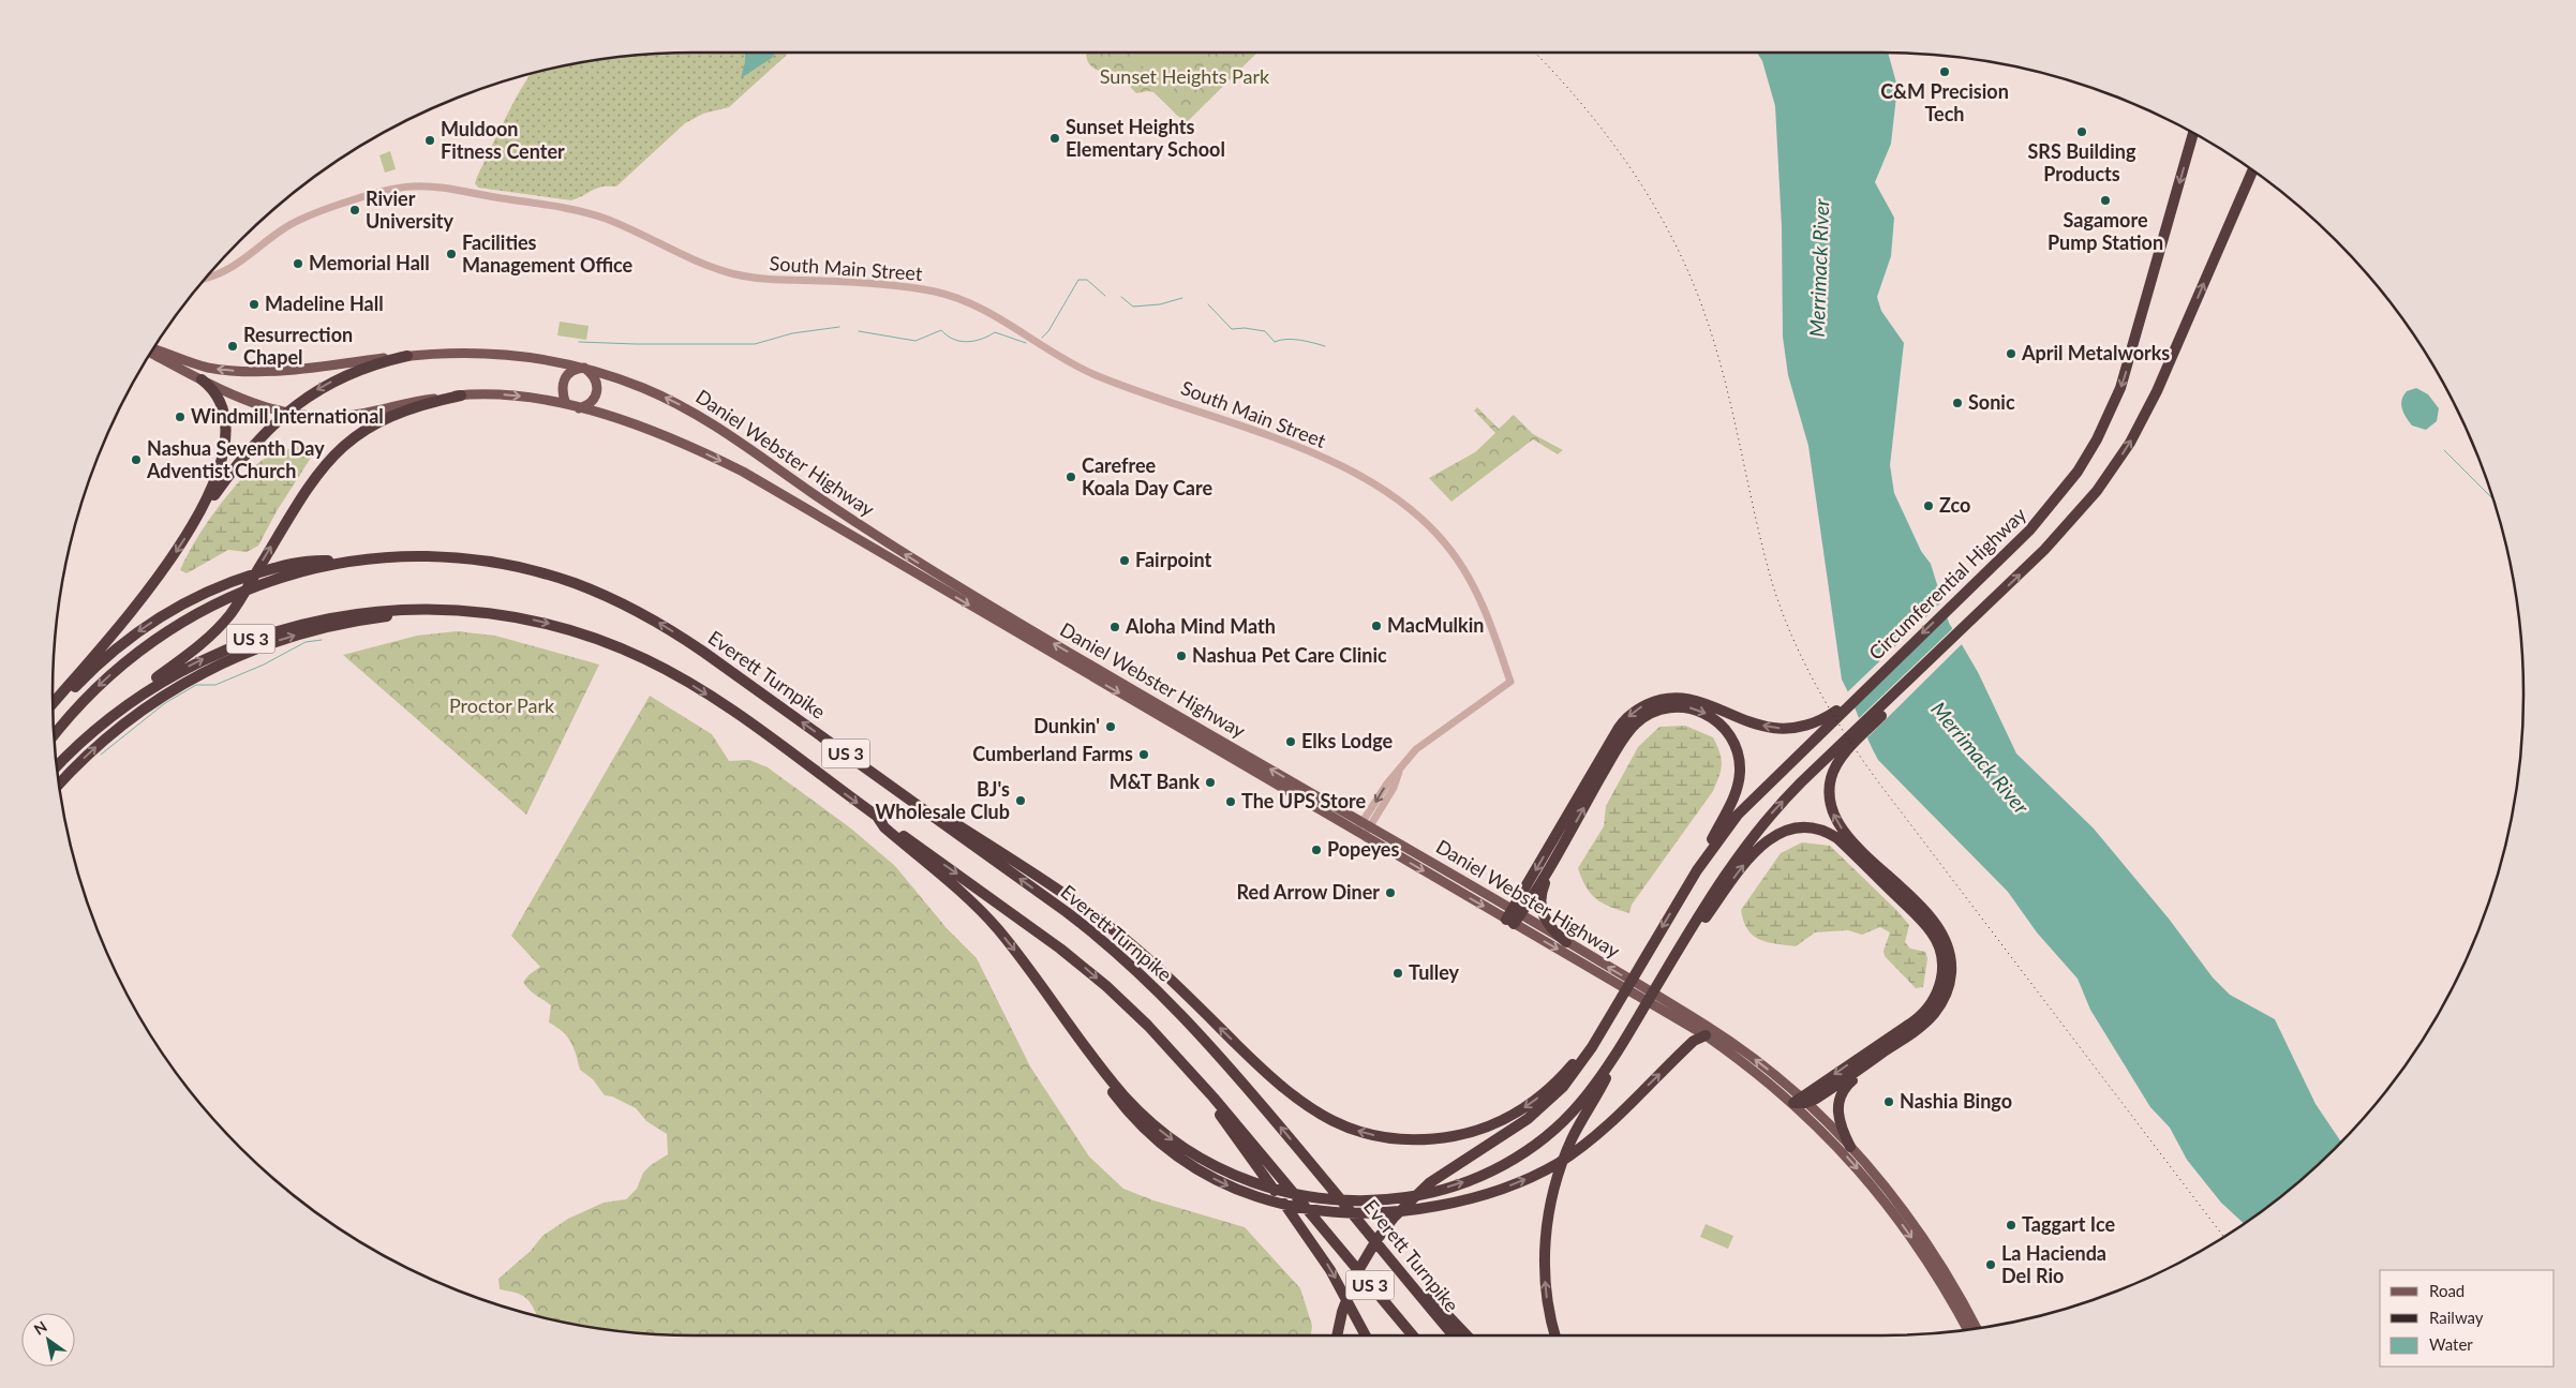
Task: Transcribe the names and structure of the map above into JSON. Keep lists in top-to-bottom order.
{
  "streets": {
    "highway": ["Circumferential Highway", "US 3", "Everett Turnpike"],
    "main road": ["Daniel Webster Highway"],
    "street": ["South Main Street"]
  },
  "crossings": [
    ["South Main Street", "Daniel Webster Highway"]
  ],
  "water": ["Merrimack River"],
  "parks": ["Sunset Heights Park", "Proctor Park"],
  "places": [
    "C&M Precision Tech",
    "SRS Building Products",
    "Sunset Heights Elementary School",
    "Muldoon Fitness Center",
    "Sagamore Pump Station",
    "Rivier University",
    "Facilities Management Office",
    "Memorial Hall",
    "Madeline Hall",
    "Resurrection Chapel",
    "April Metalworks",
    "Sonic",
    "Windmill International",
    "Nashua Seventh Day Adventist Church",
    "Carefree Koala Day Care",
    "Zco",
    "Fairpoint",
    "MacMulkin",
    "Aloha Mind Math",
    "Nashua Pet Care Clinic",
    "Dunkin'",
    "Elks Lodge",
    "Cumberland Farms",
    "M&T Bank",
    "BJ's Wholesale Club",
    "The UPS Store",
    "Popeyes",
    "Red Arrow Diner",
    "Tulley",
    "Nashia Bingo",
    "Taggart Ice",
    "La Hacienda Del Rio"
  ],
  "legend": ["Road", "Railway", "Water"],
  "north": "top left"
}
